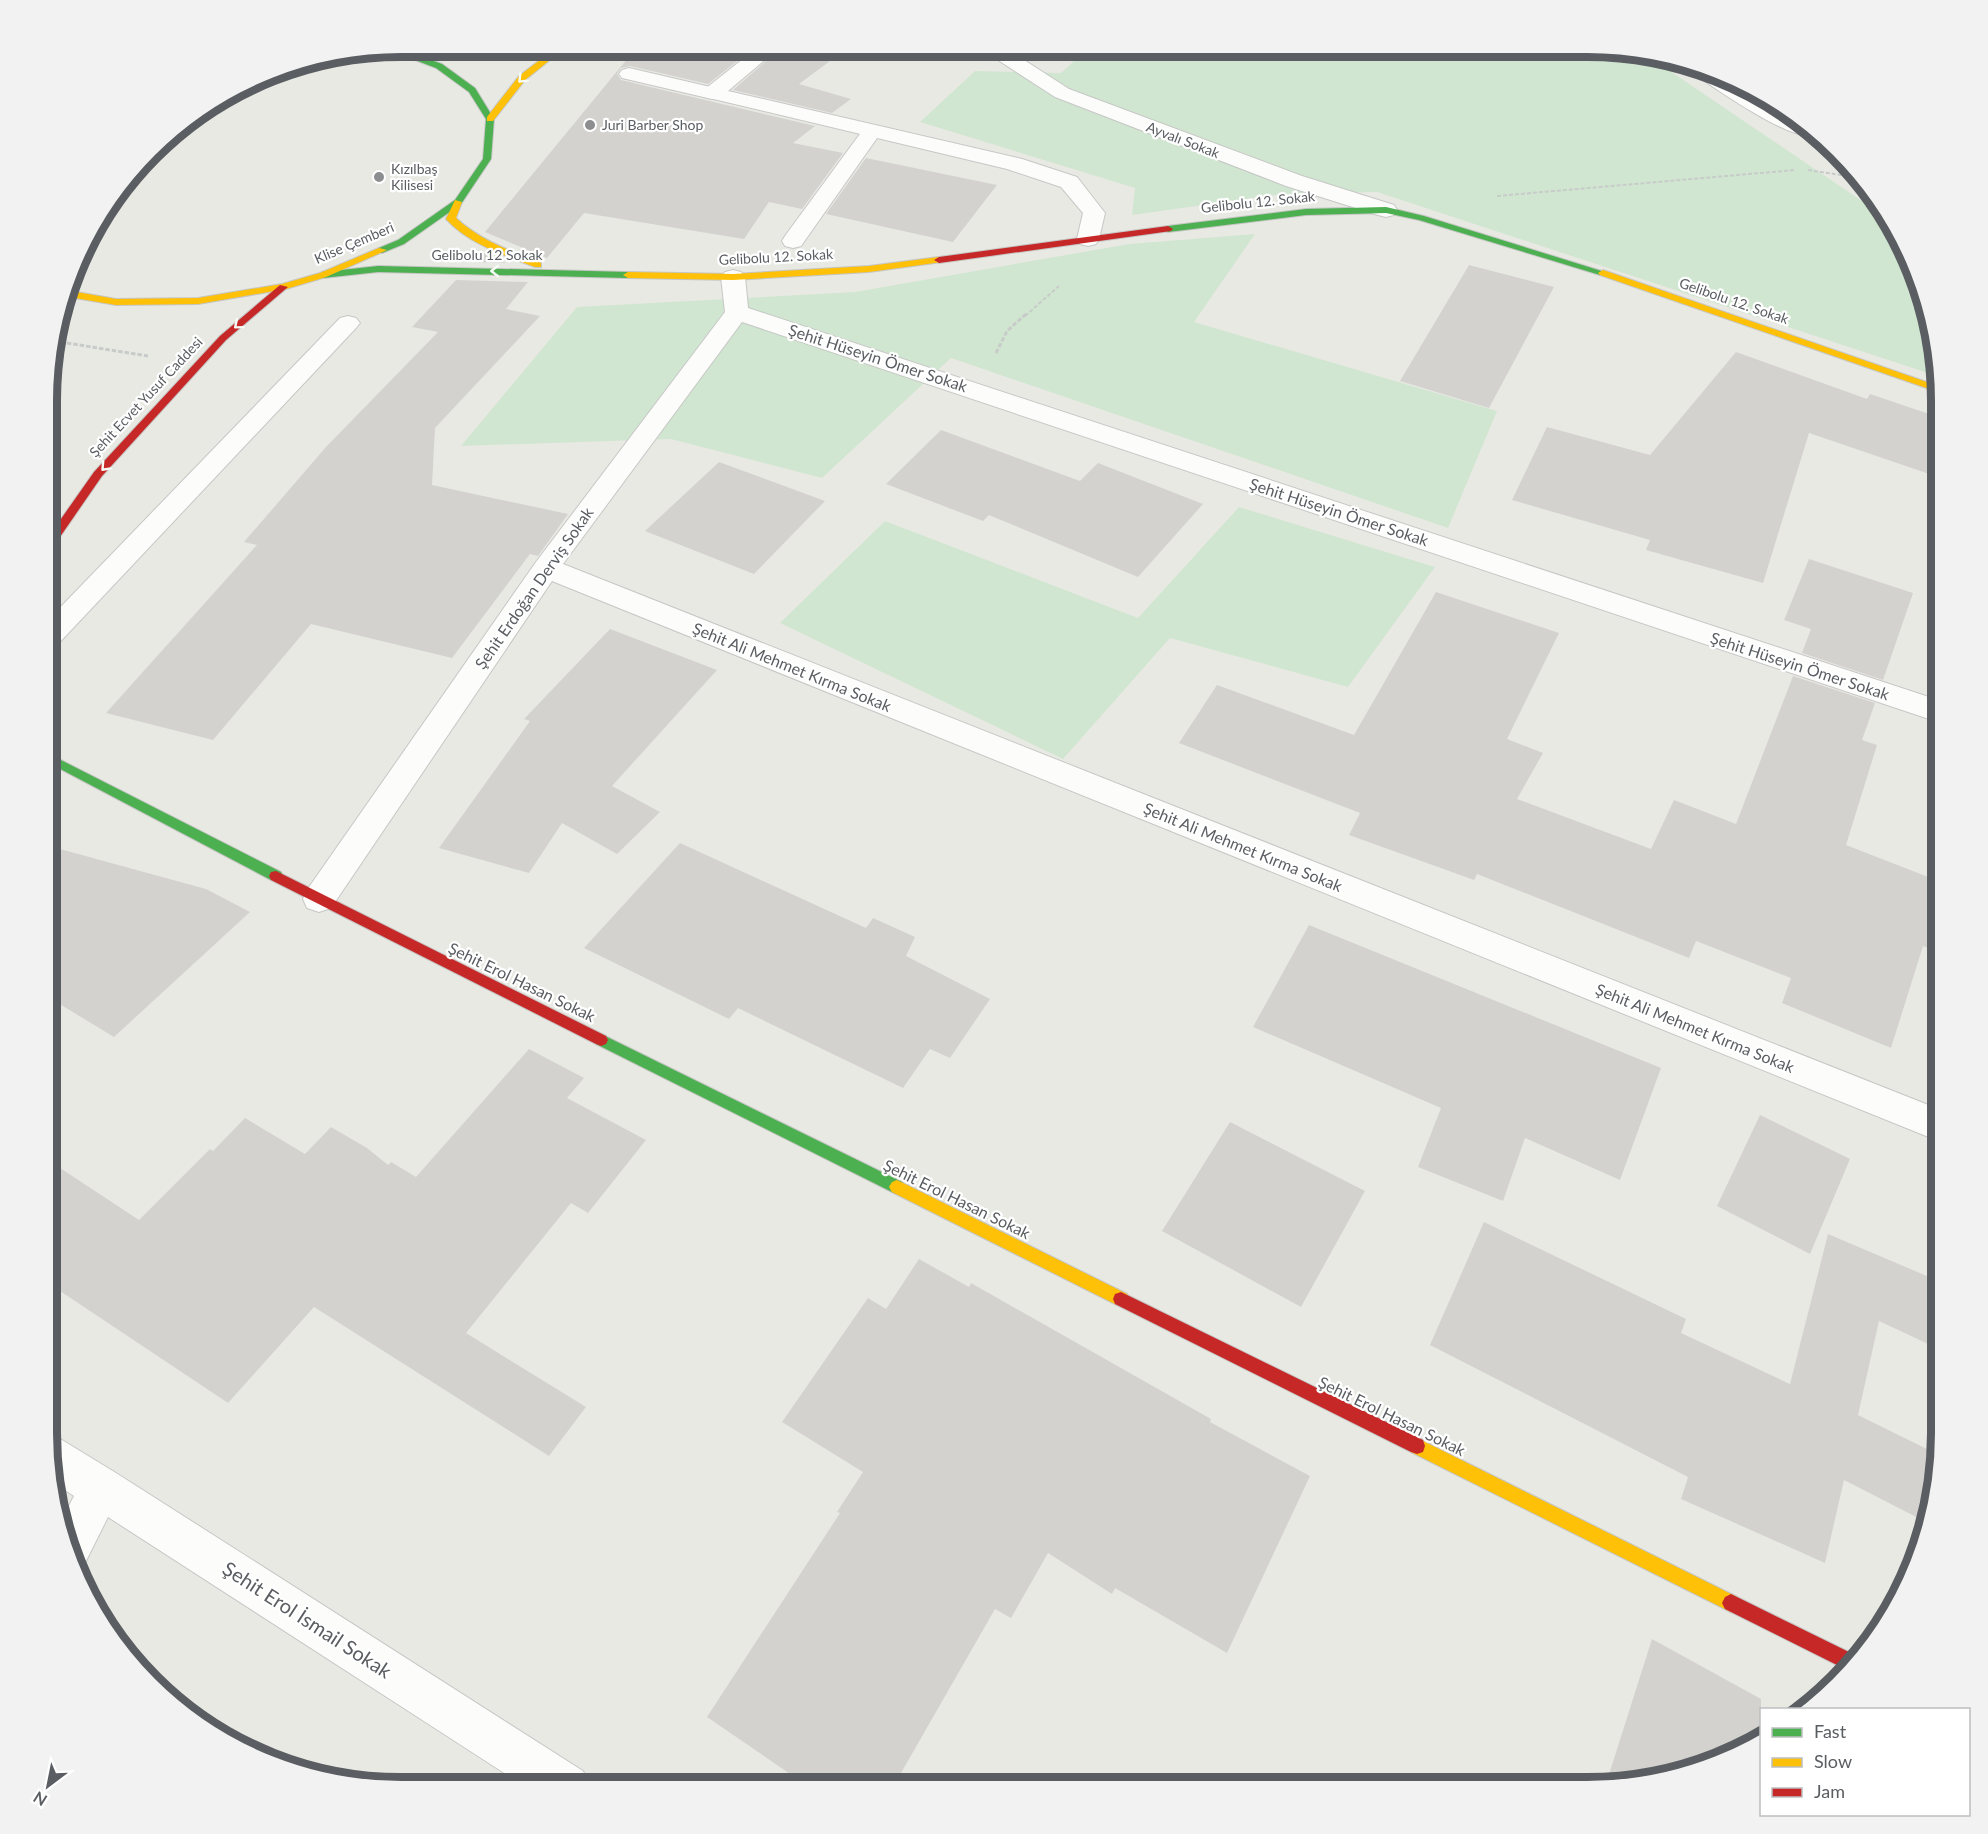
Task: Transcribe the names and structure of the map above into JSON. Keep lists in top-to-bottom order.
{
  "streets": {
    "street": [
      "Ayvalı Sokak",
      "Gelibolu 12. Sokak",
      "Klise Çemberi",
      "Gelibolu 12 Sokak",
      "Şehit Hüseyin Ömer Sokak",
      "Şehit Ecvet Yusuf Caddesi",
      "Şehit Erdoğan Derviş Sokak",
      "Şehit Ali Mehmet Kırma Sokak",
      "Şehit Erol Hasan Sokak",
      "Şehit Erol İsmail Sokak"
    ]
  },
  "crossings": [
    ["Ayvalı Sokak", "Gelibolu 12. Sokak"],
    ["Gelibolu 12. Sokak", "Gelibolu 12 Sokak"],
    ["Klise Çemberi", "Gelibolu 12 Sokak"],
    ["Klise Çemberi", "Şehit Ecvet Yusuf Caddesi"],
    ["Şehit Hüseyin Ömer Sokak", "Şehit Erdoğan Derviş Sokak"],
    ["Şehit Erdoğan Derviş Sokak", "Şehit Ali Mehmet Kırma Sokak"],
    ["Şehit Erdoğan Derviş Sokak", "Şehit Erol Hasan Sokak"]
  ],
  "one_way": ["Gelibolu 12 Sokak"],
  "places": ["Juri Barber Shop", "Kızılbaş Kilisesi"],
  "legend": ["Fast", "Slow", "Jam"],
  "north": "bottom left"
}
